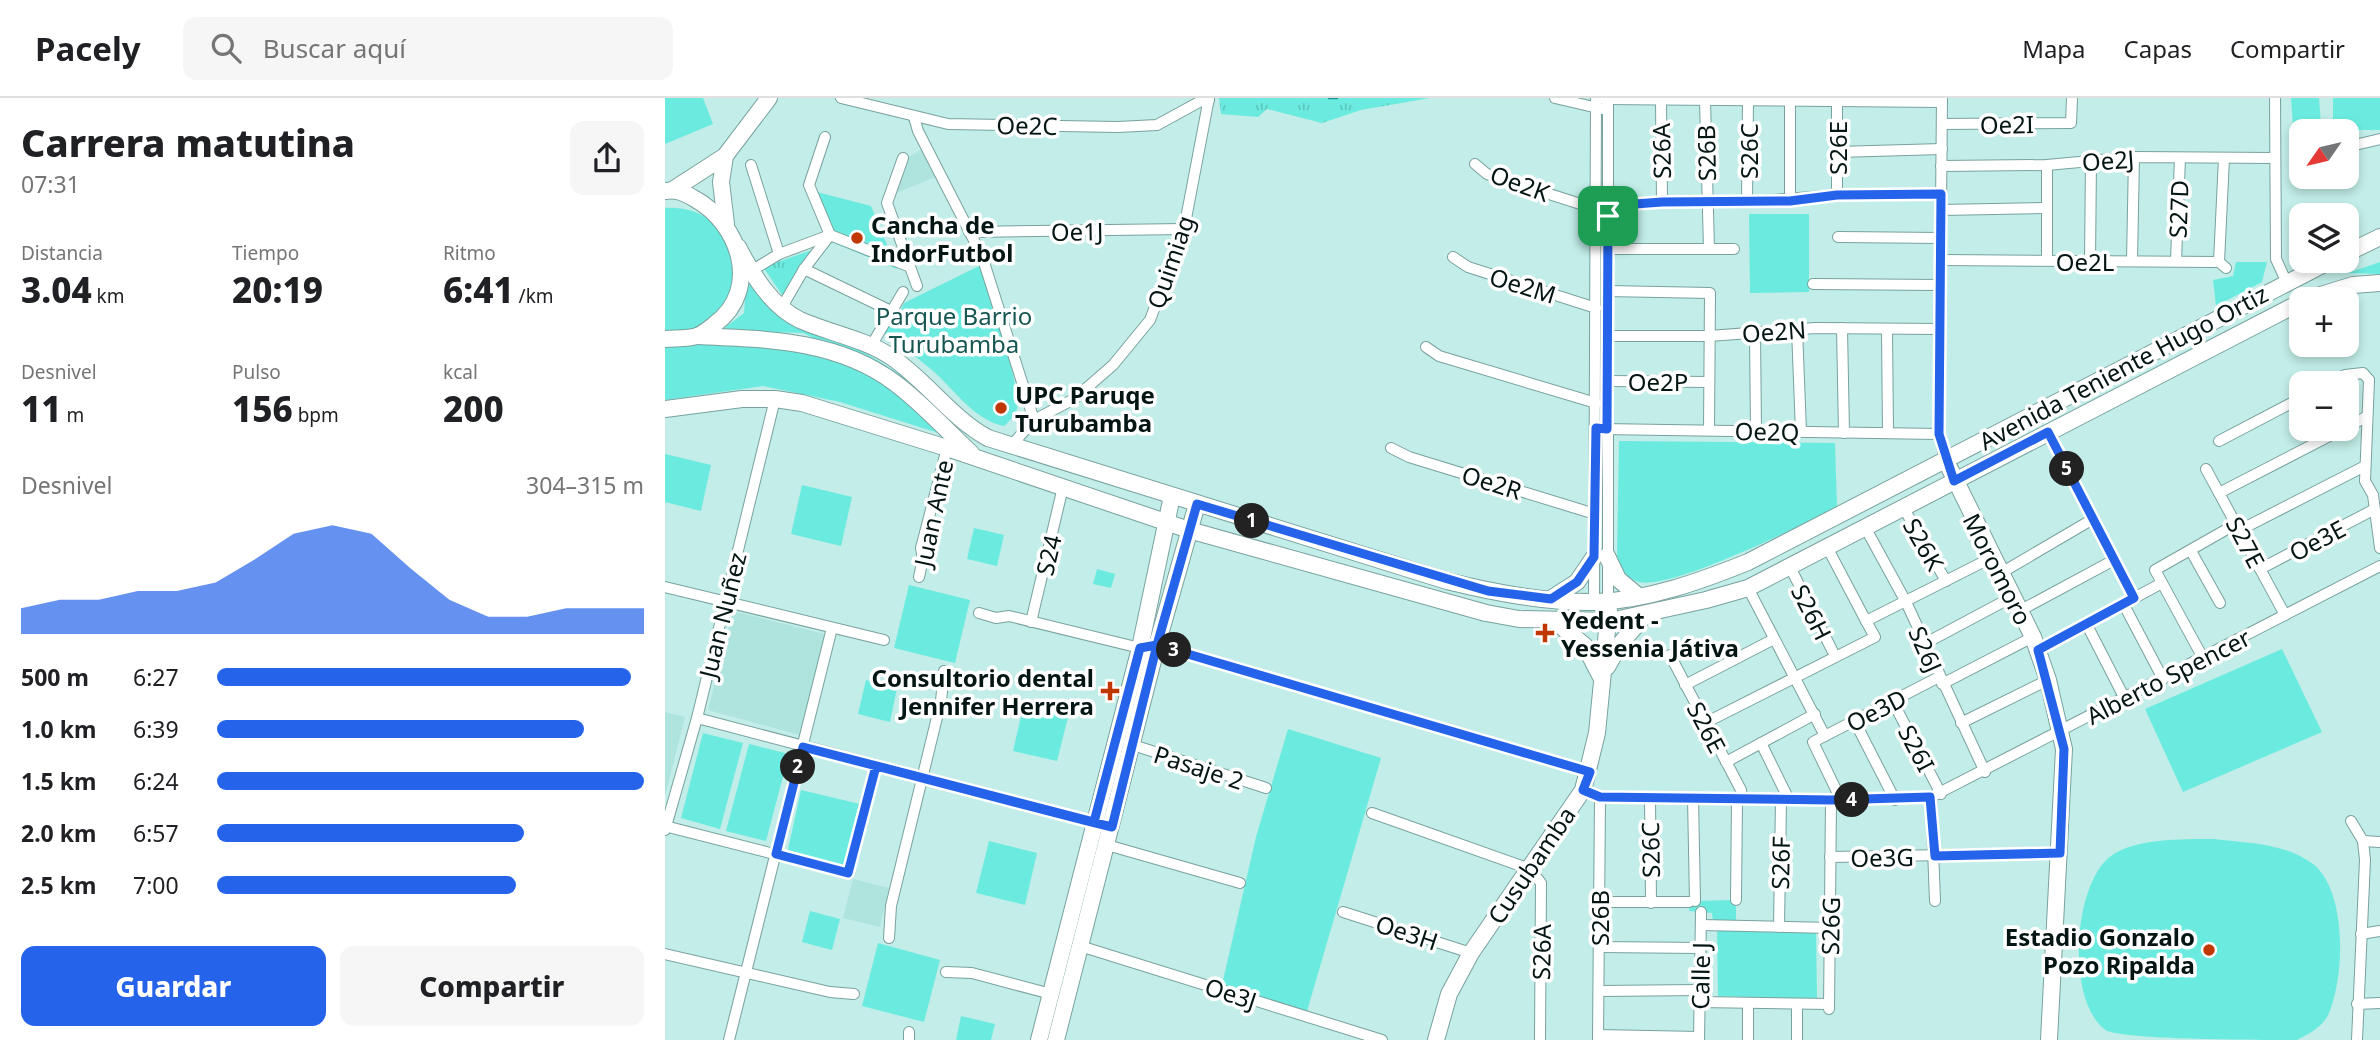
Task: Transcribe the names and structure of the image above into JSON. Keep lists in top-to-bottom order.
{
  "streets": {
    "main road": ["Avenida Teniente Hugo Ortiz", "Moromoro", "Cusubamba"],
    "street": [
      "Oe2I",
      "Oe2C",
      "S26E",
      "S26A",
      "S26C",
      "S26B",
      "Oe2J",
      "Oe2K",
      "S27D",
      "Oe1J",
      "Oe2L",
      "Quimiag",
      "Oe2M",
      "Oe2N",
      "Oe2P",
      "Oe2Q",
      "Oe2R",
      "Juan Ante",
      "Oe3E",
      "S27E",
      "S26K",
      "S24",
      "S26H",
      "Juan Nuñez",
      "S26J",
      "Alberto Spencer",
      "Oe3D",
      "S26I",
      "Pasaje 2",
      "Oe3G",
      "S26F",
      "S26G",
      "Oe3H",
      "Calle J",
      "Oe3J"
    ]
  },
  "crossings": [
    ["Oe2I", "Moromoro"],
    ["Oe2C", "Quimiag"],
    ["S26E", "Oe2K"],
    ["S26E", "Alberto Spencer"],
    ["S26A", "Oe2K"],
    ["S26A", "Cusubamba"],
    ["S26C", "Oe2K"],
    ["S26C", "Alberto Spencer"],
    ["S26B", "Oe2K"],
    ["S26B", "Alberto Spencer"],
    ["Oe2J", "S27D"],
    ["Oe2J", "Oe2L"],
    ["Oe2J", "Moromoro"],
    ["Oe2K", "Moromoro"],
    ["Oe2K", "Cusubamba"],
    ["S27D", "Oe2L"],
    ["Oe1J", "Quimiag"],
    ["Oe2L", "Moromoro"],
    ["Quimiag", "Avenida Teniente Hugo Ortiz"],
    ["Oe2M", "Cusubamba"],
    ["Oe2N", "Moromoro"],
    ["Oe2N", "Cusubamba"],
    ["Avenida Teniente Hugo Ortiz", "Juan Ante"],
    ["Avenida Teniente Hugo Ortiz", "S26K"],
    ["Avenida Teniente Hugo Ortiz", "S24"],
    ["Avenida Teniente Hugo Ortiz", "Moromoro"],
    ["Avenida Teniente Hugo Ortiz", "S26H"],
    ["Avenida Teniente Hugo Ortiz", "Juan Nuñez"],
    ["Avenida Teniente Hugo Ortiz", "S26J"],
    ["Avenida Teniente Hugo Ortiz", "Cusubamba"],
    ["Oe2P", "Cusubamba"],
    ["Oe2Q", "Moromoro"],
    ["Oe2Q", "Cusubamba"],
    ["Oe2R", "Cusubamba"],
    ["Oe3E", "S27E"],
    ["S27E", "Alberto Spencer"],
    ["Moromoro", "Alberto Spencer"],
    ["Moromoro", "Oe3D"],
    ["Moromoro", "Oe3G"],
    ["S26J", "Alberto Spencer"],
    ["S26J", "Oe3D"],
    ["Alberto Spencer", "S26I"],
    ["Alberto Spencer", "S26F"],
    ["Alberto Spencer", "Cusubamba"],
    ["Alberto Spencer", "S26G"],
    ["Oe3D", "S26I"],
    ["Oe3D", "S26G"],
    ["S26I", "Oe3G"],
    ["Oe3G", "S26G"],
    ["Cusubamba", "Oe3H"]
  ],
  "parks": ["Parque Barrio Turubamba"],
  "places": {
    "other": ["Cancha de IndorFutbol", "UPC Paruqe Turubamba", "Estadio Gonzalo Pozo Ripalda"],
    "health": ["Yedent - Yessenia Játiva", "Consultorio dental Jennifer Herrera"]
  },
  "north": "bottom left",
  "page": {
    "header": "Pacely",
    "search": "Buscar aquí",
    "nav": ["Mapa", "Capas", "Compartir"],
    "heading": ["Carrera matutina", "07:31"],
    "map_buttons": ["+", "−"],
    "stats": [
      ["Distancia", "3.04 km"],
      ["Tiempo", "20:19"],
      ["Ritmo", "6:41 /km"],
      ["Desnivel", "11 m"],
      ["Pulso", "156 bpm"],
      ["kcal", "200"]
    ],
    "pins": [
      "5",
      "1",
      "3",
      "2",
      "4"
    ],
    "chart": ["Desnivel", "304–315 m"],
    "list": [
      {
        "name": "500 m",
        "note": "6:27"
      },
      {
        "name": "1.0 km",
        "note": "6:39"
      },
      {
        "name": "1.5 km",
        "note": "6:24"
      },
      {
        "name": "2.0 km",
        "note": "6:57"
      },
      {
        "name": "2.5 km",
        "note": "7:00"
      }
    ],
    "buttons": ["Guardar", "Compartir"]
  }
}
